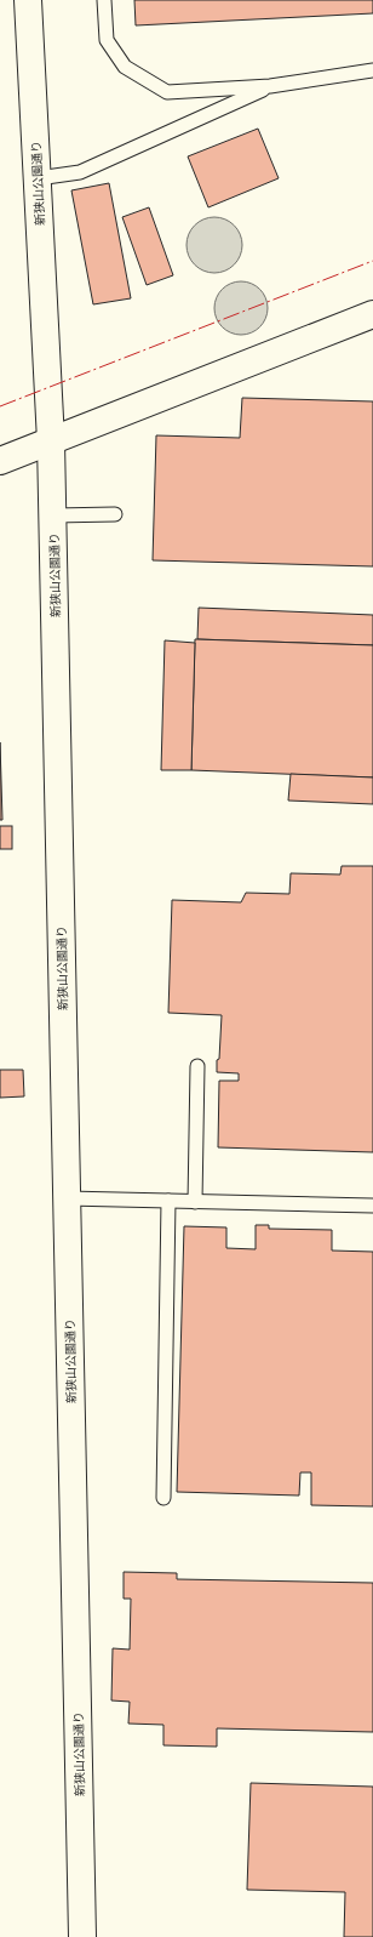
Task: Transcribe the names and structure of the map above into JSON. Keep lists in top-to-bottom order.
{
  "streets": {
    "street": ["新狭山公園通り"]
  }
}
